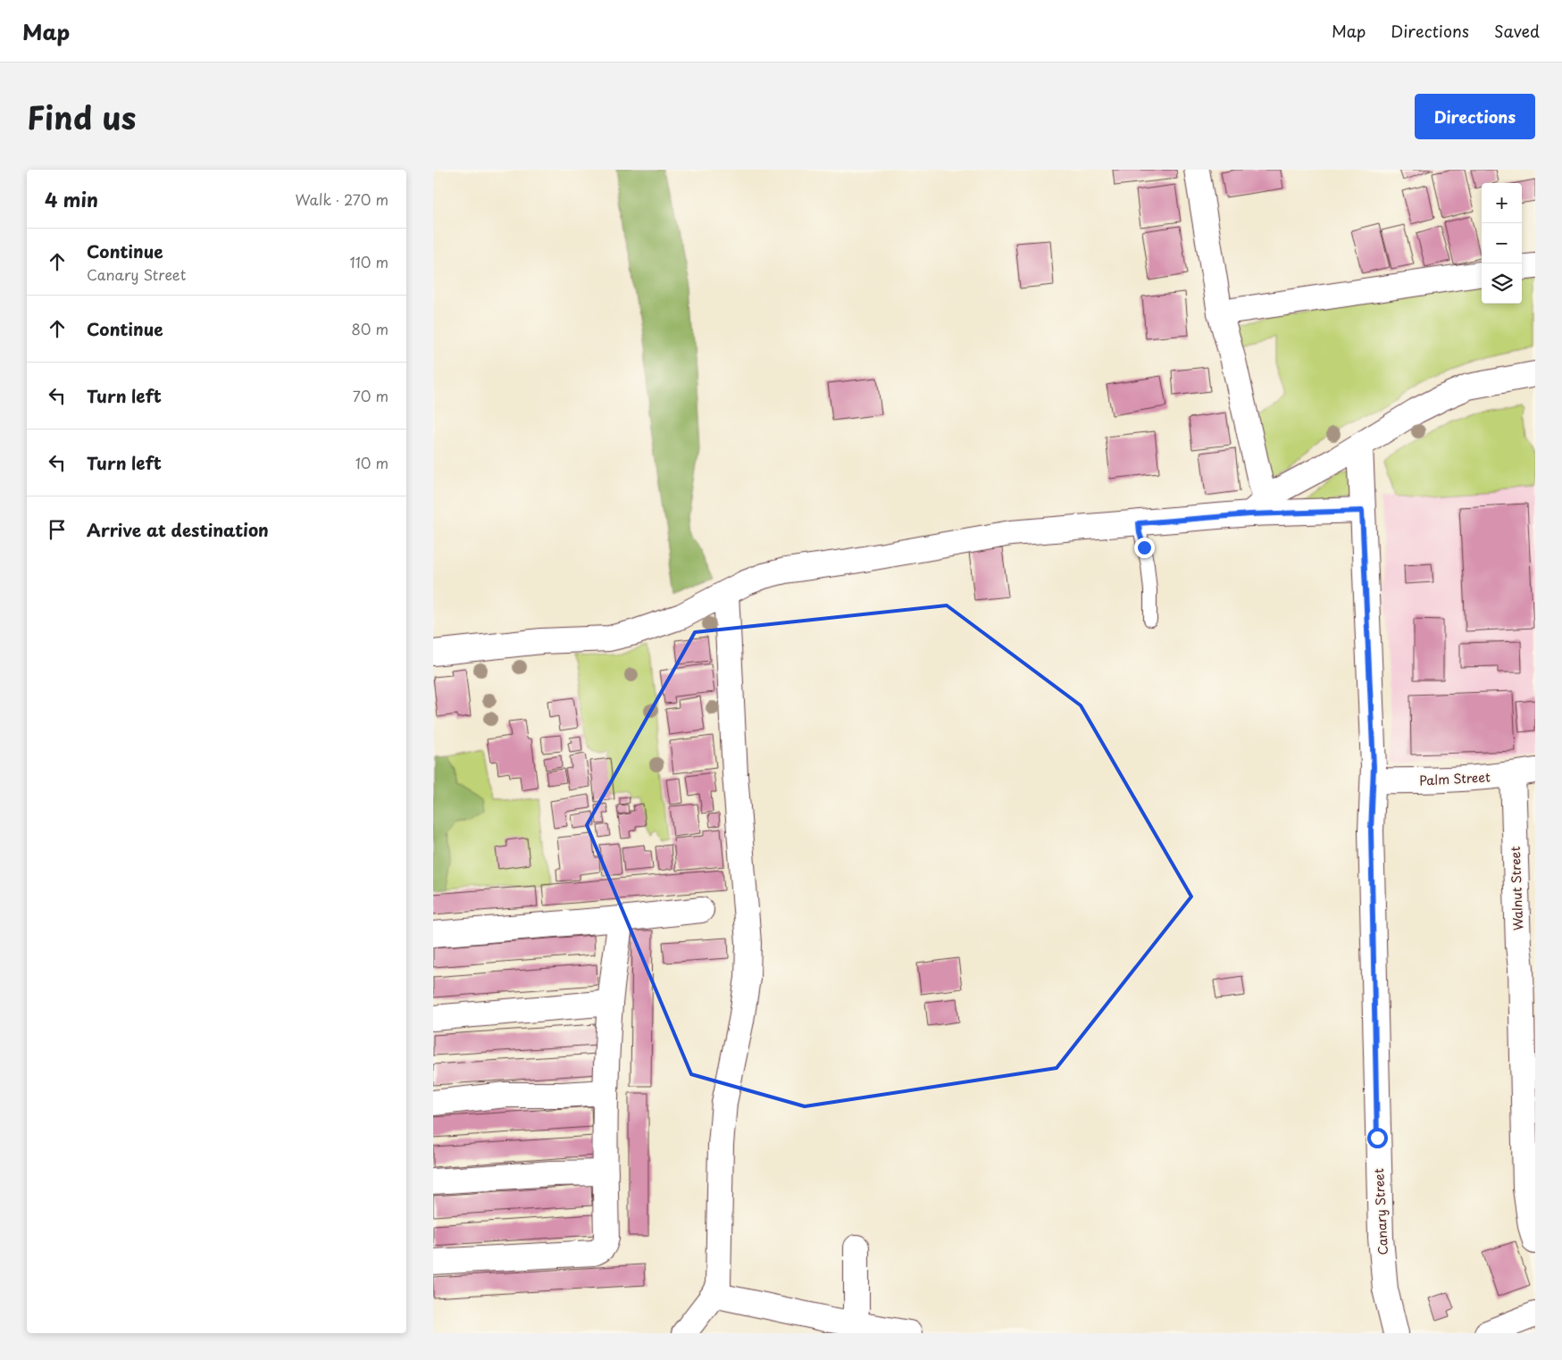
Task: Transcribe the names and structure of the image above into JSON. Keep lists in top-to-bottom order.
{
  "streets": {
    "street": ["Palm Street", "Walnut Street", "Canary Street"]
  },
  "crossings": [
    ["Palm Street", "Walnut Street"],
    ["Palm Street", "Canary Street"]
  ],
  "page": {
    "header": "Map",
    "nav": ["Map", "Directions", "Saved"],
    "title": "Find us",
    "buttons": "Directions",
    "heading": ["4 min", "Walk · 270 m"],
    "map_buttons": ["+", "−"],
    "list": [
      ["Continue", "Canary Street", "110 m"],
      ["Continue", "80 m"],
      ["Turn left", "70 m"],
      ["Turn left", "10 m"],
      "Arrive at destination"
    ]
  }
}
